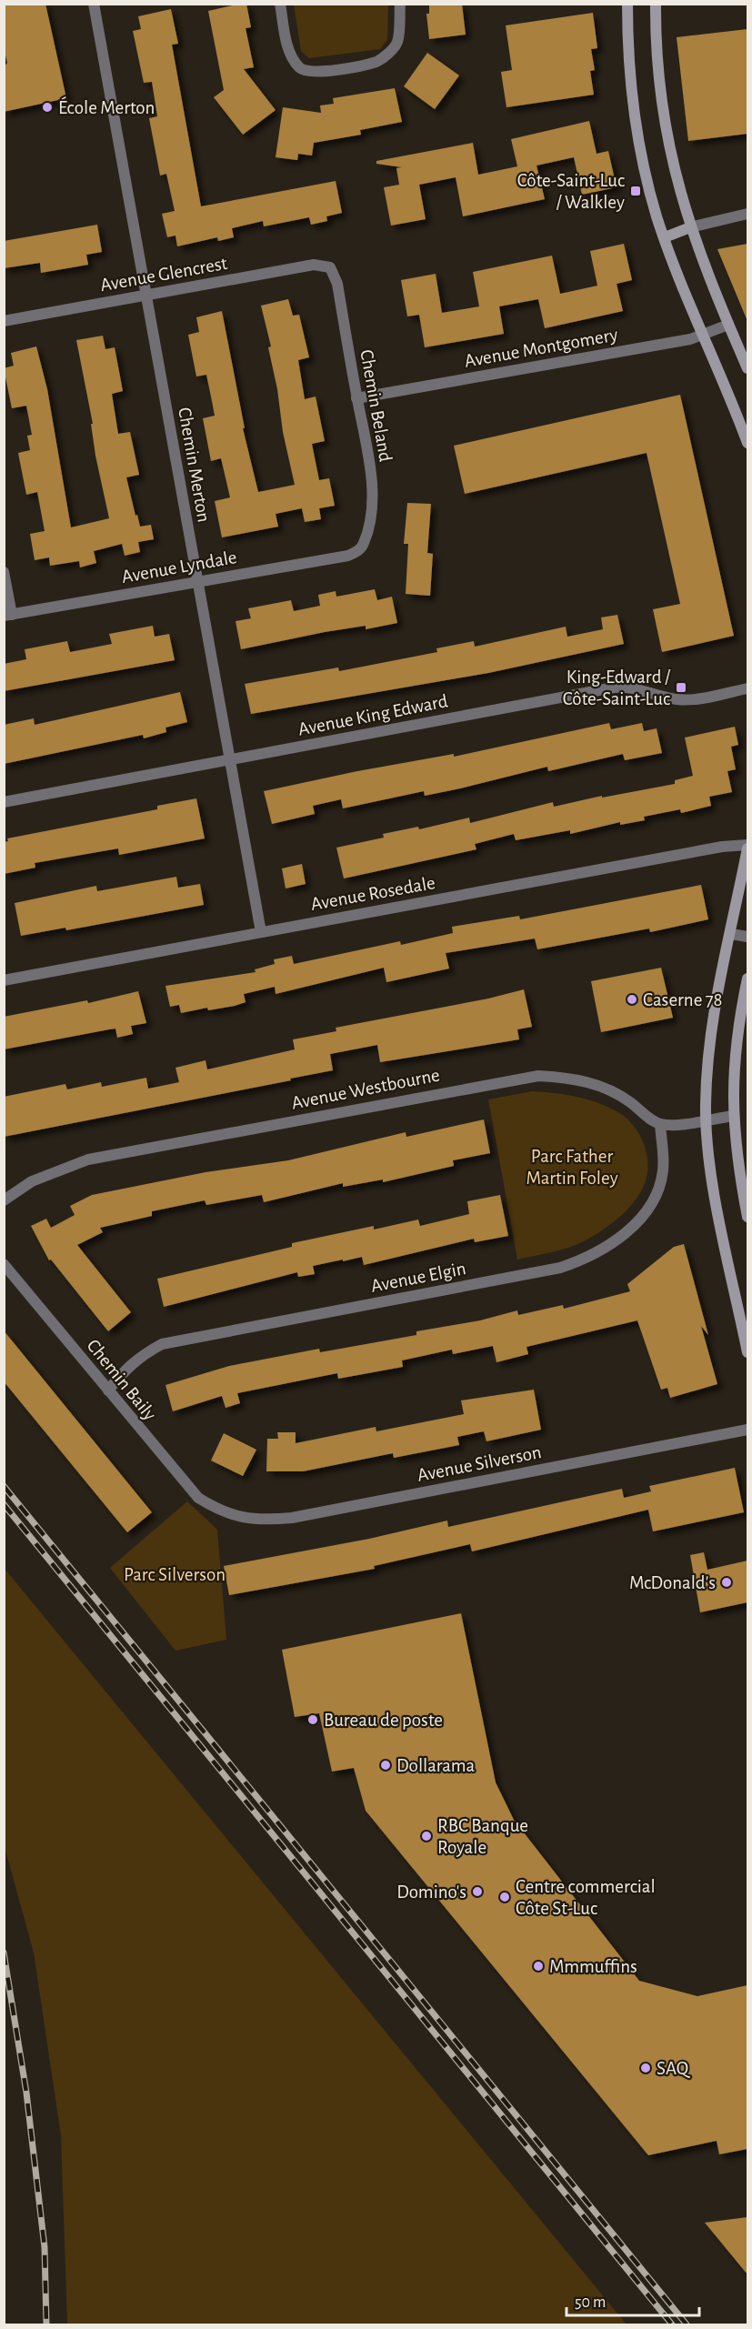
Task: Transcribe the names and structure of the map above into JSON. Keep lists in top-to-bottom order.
{
  "streets": {
    "street": [
      "Avenue Glencrest",
      "Avenue Montgomery",
      "Chemin Beland",
      "Chemin Merton",
      "Avenue Lyndale",
      "Avenue King Edward",
      "Avenue Rosedale",
      "Avenue Westbourne",
      "Avenue Elgin",
      "Chemin Baily",
      "Avenue Silverson"
    ]
  },
  "crossings": [
    ["Avenue Glencrest", "Chemin Beland"],
    ["Avenue Glencrest", "Chemin Merton"],
    ["Avenue Montgomery", "Chemin Beland"],
    ["Chemin Beland", "Avenue Lyndale"],
    ["Chemin Merton", "Avenue Lyndale"],
    ["Chemin Merton", "Avenue King Edward"],
    ["Chemin Merton", "Avenue Rosedale"],
    ["Avenue Westbourne", "Avenue Elgin"],
    ["Avenue Elgin", "Chemin Baily"],
    ["Chemin Baily", "Avenue Silverson"]
  ],
  "parks": ["Parc Father Martin Foley", "Parc Silverson"],
  "places": {
    "other": [
      "École Merton",
      "Caserne 78",
      "McDonald's",
      "Bureau de poste",
      "Dollarama",
      "RBC Banque Royale",
      "Domino's",
      "Centre commercial Côte St-Luc",
      "Mmmuffins",
      "SAQ"
    ],
    "transit": ["Côte-Saint-Luc / Walkley", "King-Edward / Côte-Saint-Luc"]
  },
  "scale_bar": "50 m"
}
